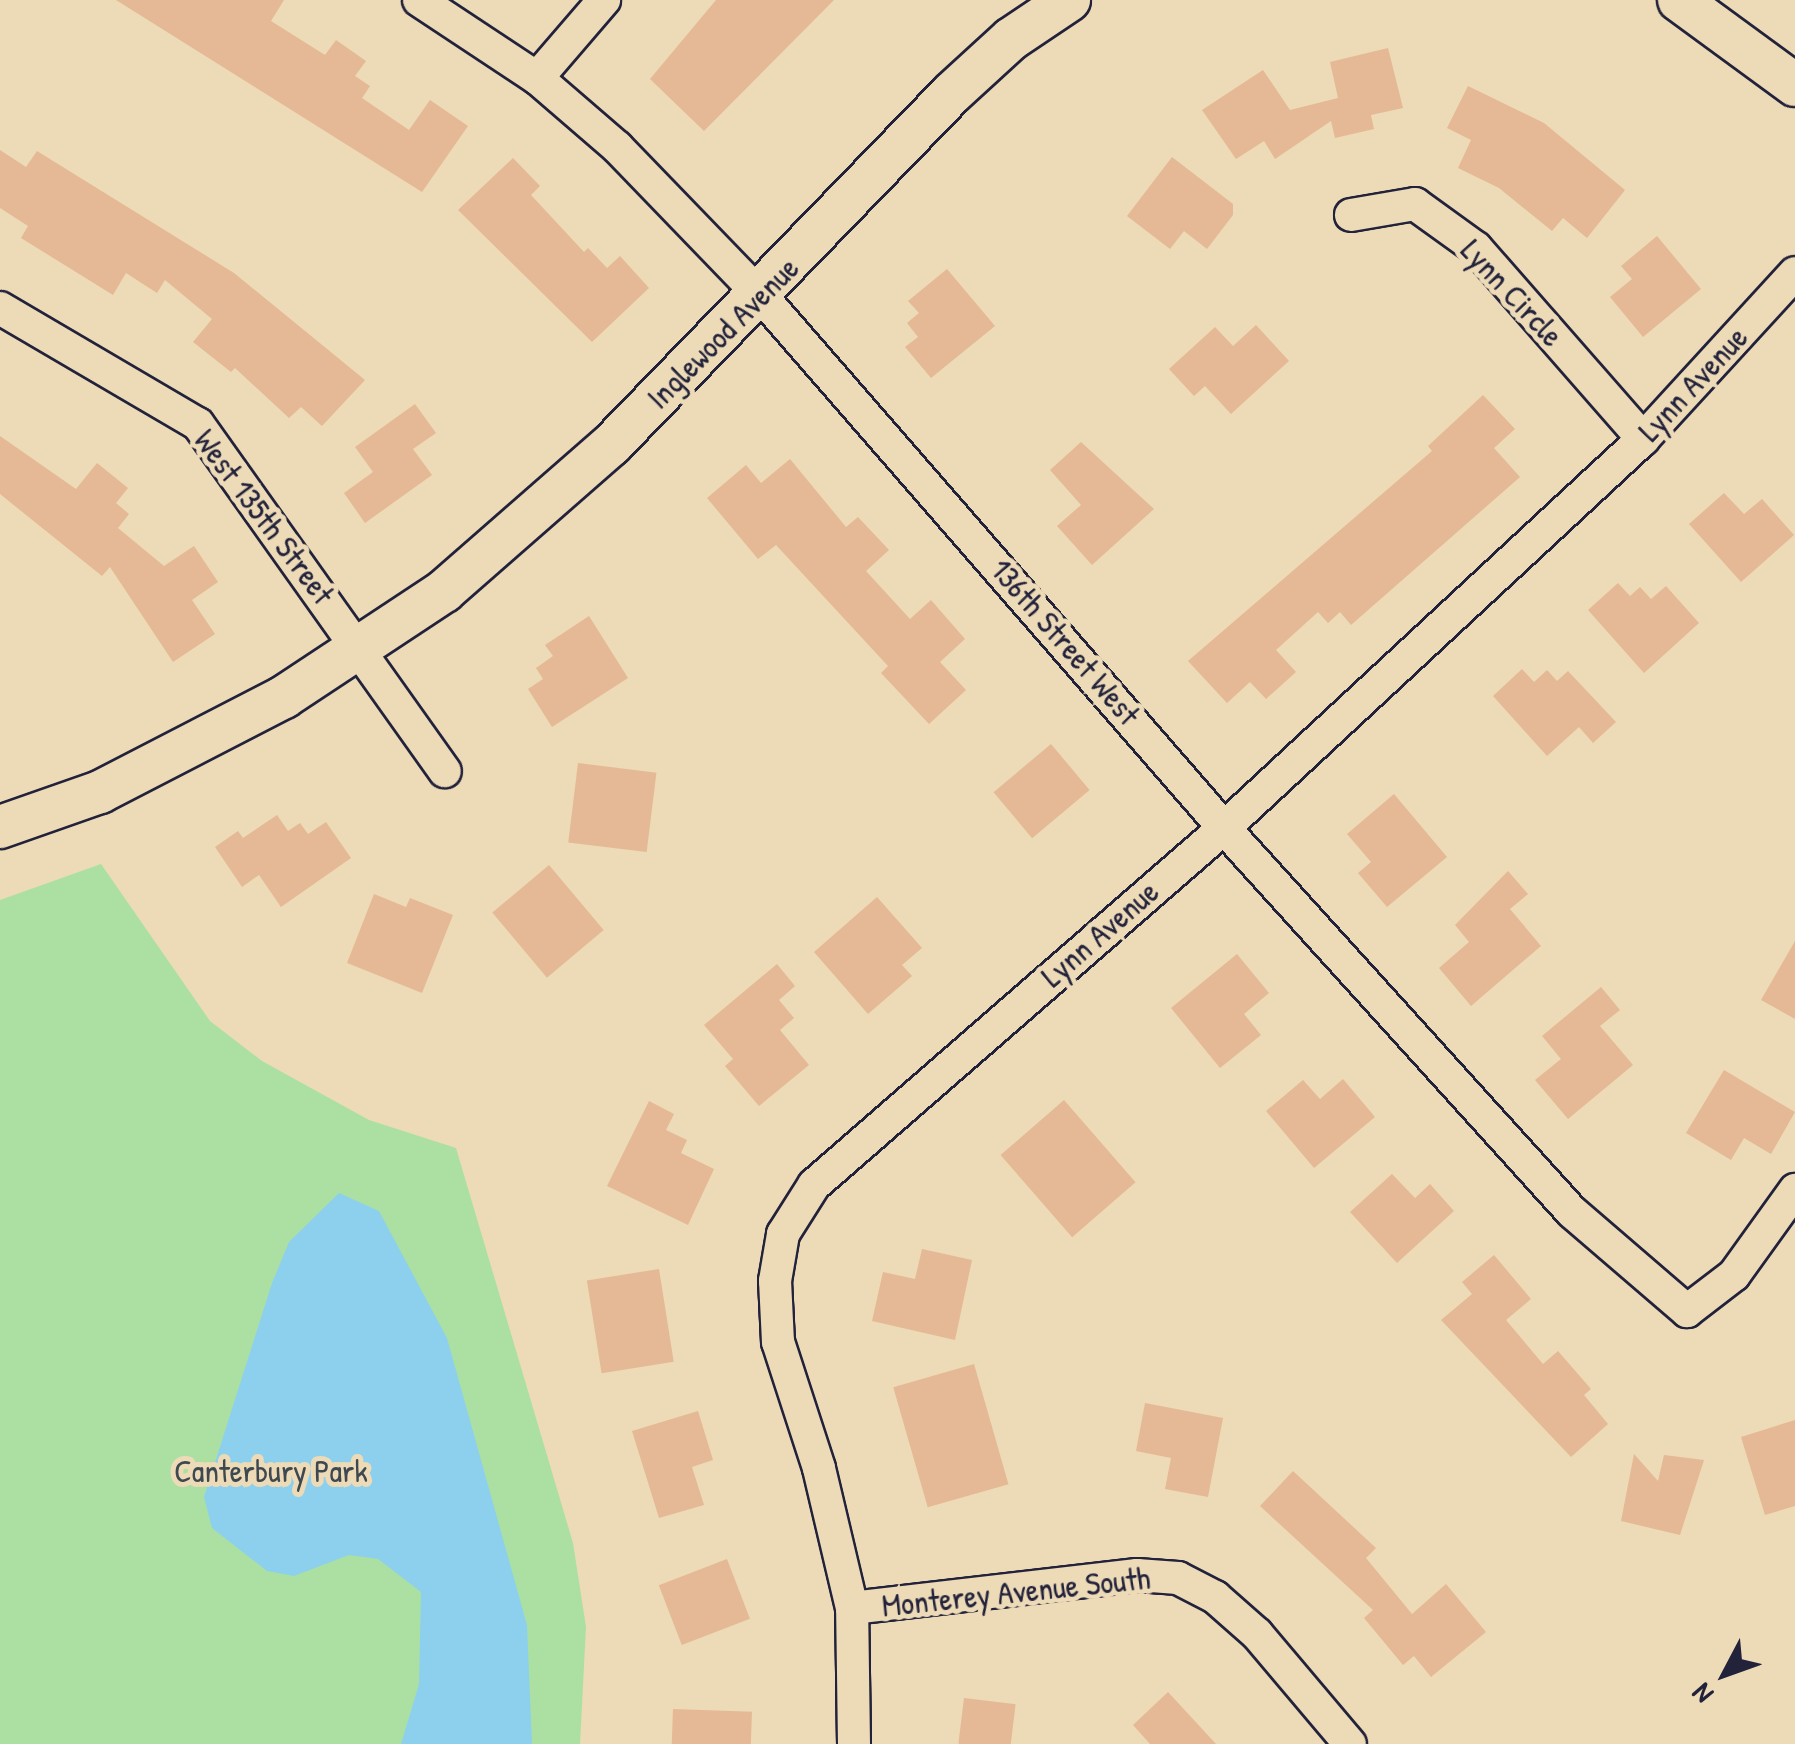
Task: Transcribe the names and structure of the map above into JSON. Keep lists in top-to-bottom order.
{
  "streets": {
    "street": [
      "Lynn Circle",
      "Inglewood Avenue",
      "Lynn Avenue",
      "West 135th Street",
      "136th Street West",
      "Monterey Avenue South"
    ]
  },
  "crossings": [
    ["Lynn Circle", "Lynn Avenue"],
    ["Inglewood Avenue", "West 135th Street"],
    ["Inglewood Avenue", "136th Street West"],
    ["Lynn Avenue", "136th Street West"],
    ["Lynn Avenue", "Monterey Avenue South"]
  ],
  "parks": ["Canterbury Park"],
  "north": "bottom left"
}
